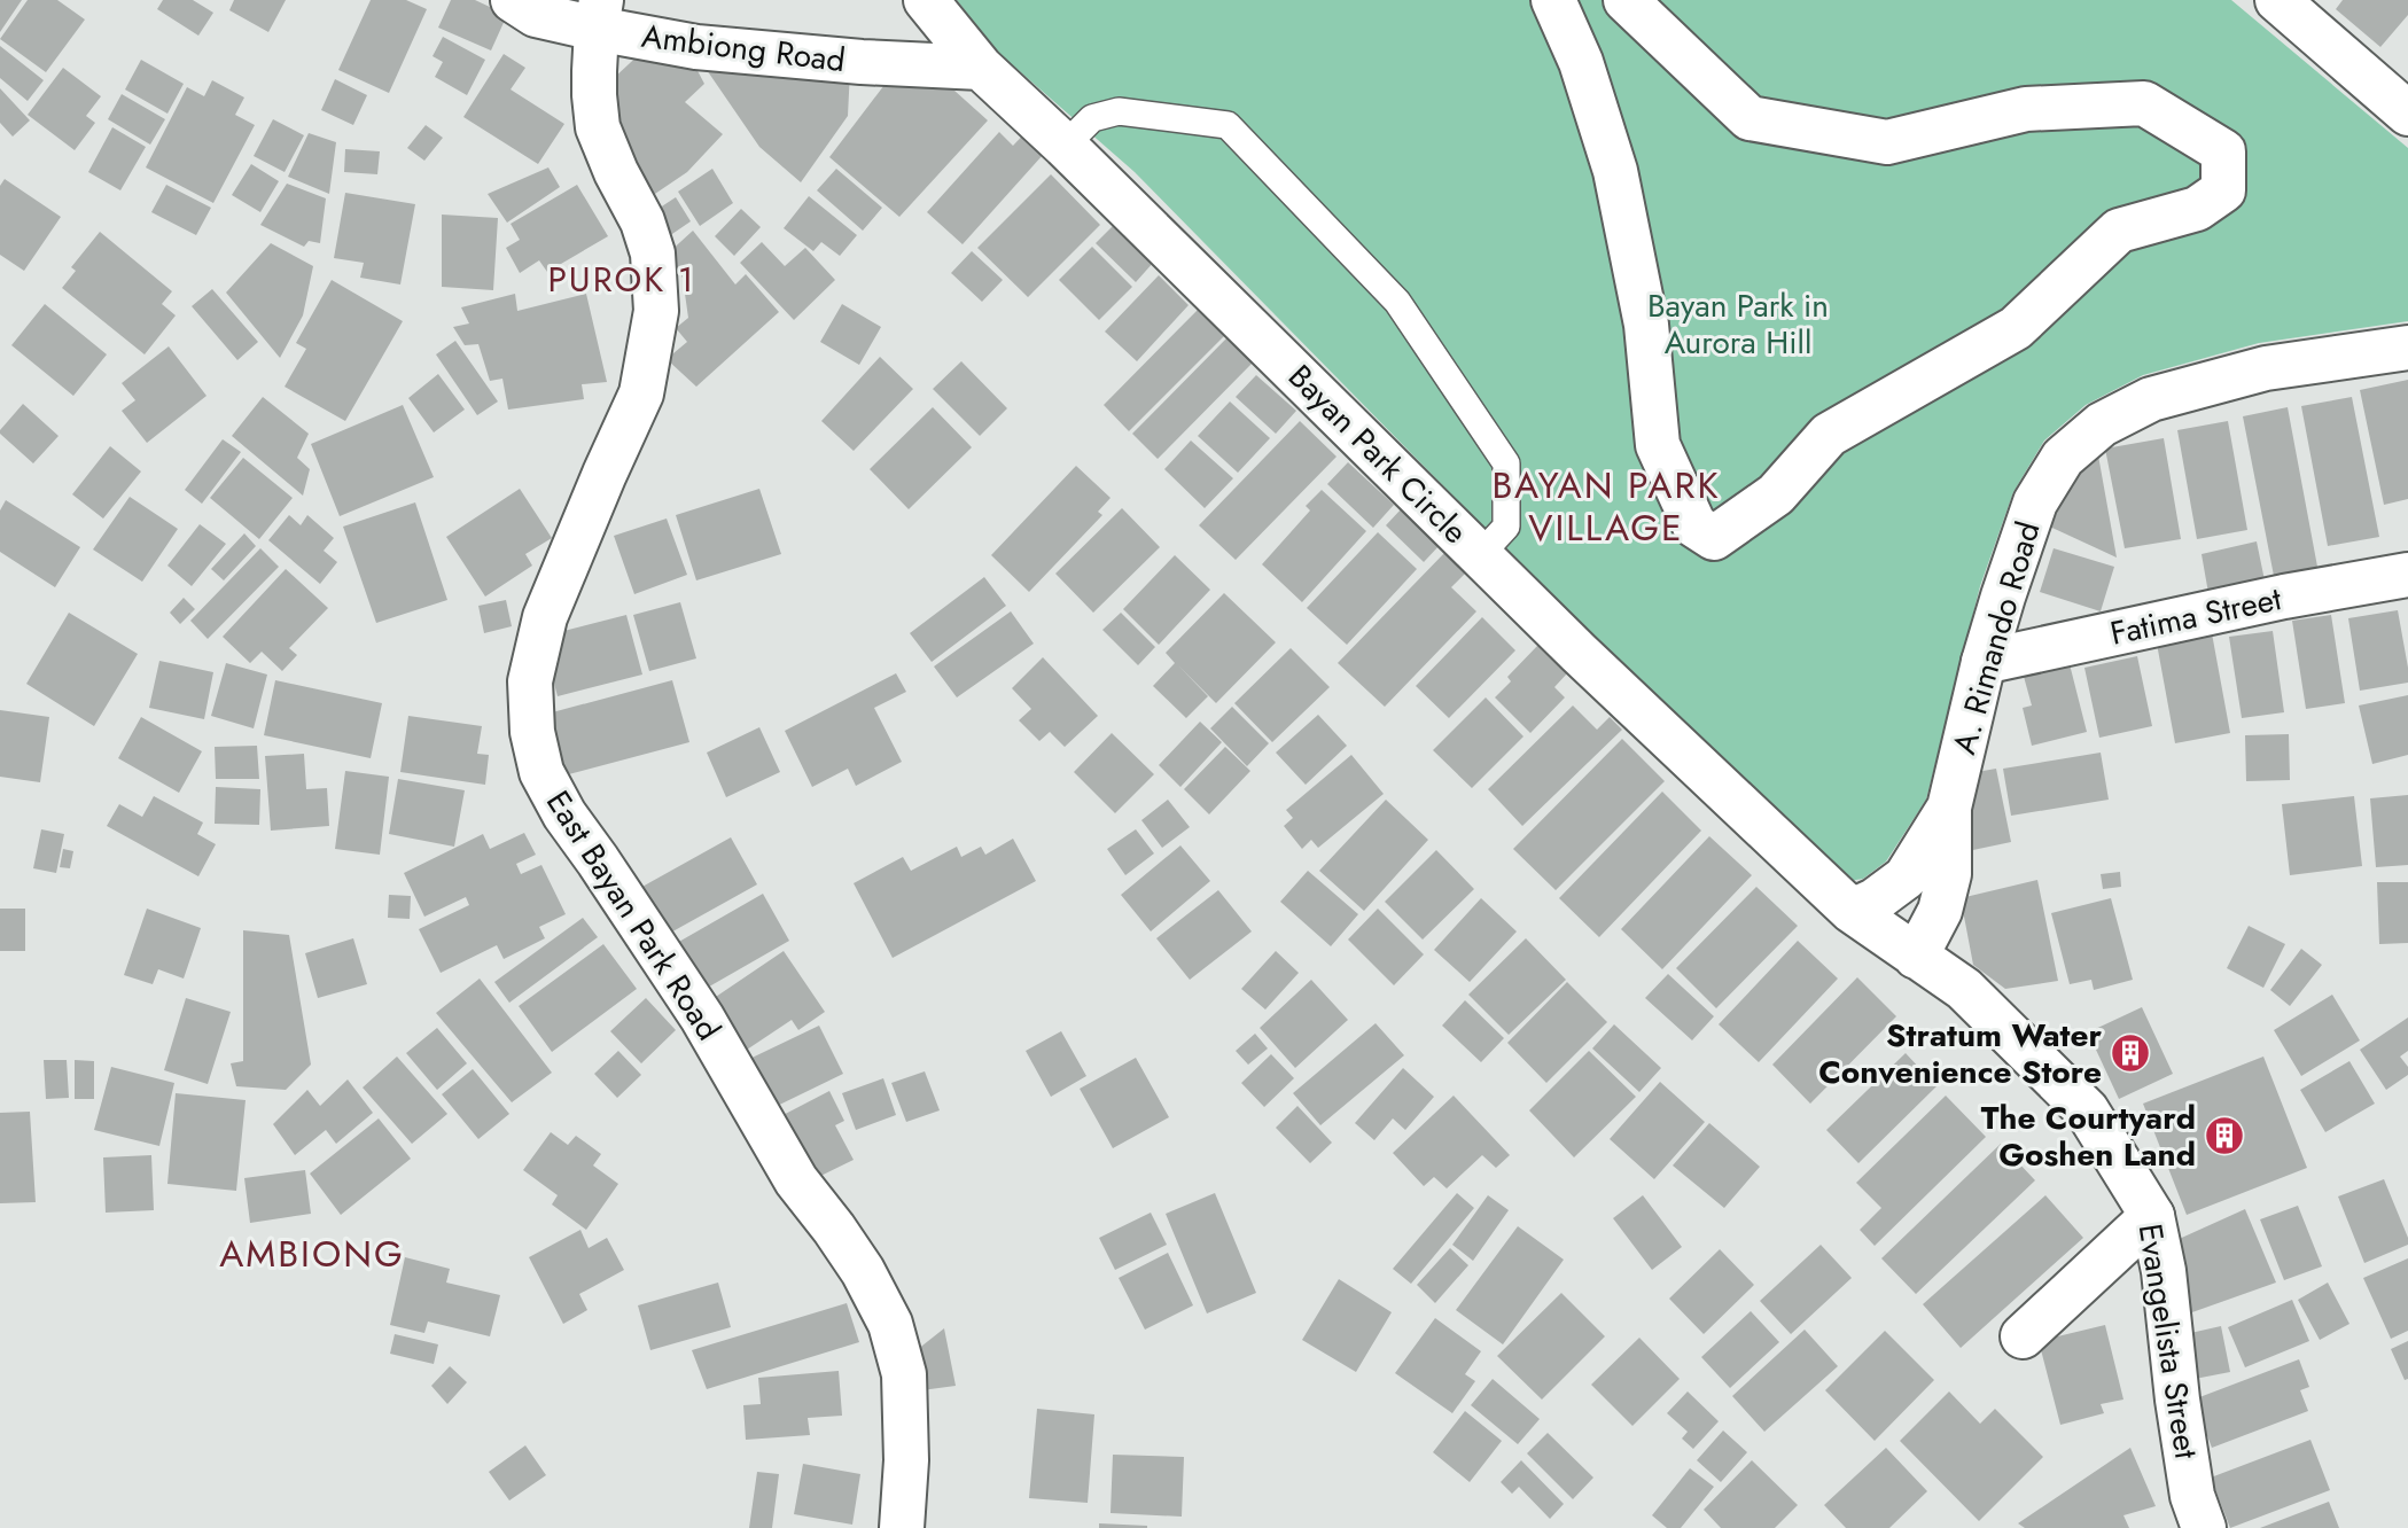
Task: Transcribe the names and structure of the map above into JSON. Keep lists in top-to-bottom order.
{
  "streets": {
    "street": [
      "Ambiong Road",
      "Bayan Park Circle",
      "Fatima Street",
      "A. Rimando Road",
      "East Bayan Park Road",
      "Evangelista Street"
    ]
  },
  "crossings": [
    ["Ambiong Road", "Bayan Park Circle"],
    ["Ambiong Road", "East Bayan Park Road"],
    ["Bayan Park Circle", "A. Rimando Road"],
    ["Bayan Park Circle", "Evangelista Street"],
    ["Fatima Street", "A. Rimando Road"],
    ["A. Rimando Road", "Evangelista Street"]
  ],
  "districts": ["PUROK 1", "BAYAN PARK VILLAGE", "AMBIONG"],
  "parks": ["Bayan Park in Aurora Hill"],
  "places": {
    "building": ["Stratum Water Convenience Store", "The Courtyard Goshen Land"]
  }
}
